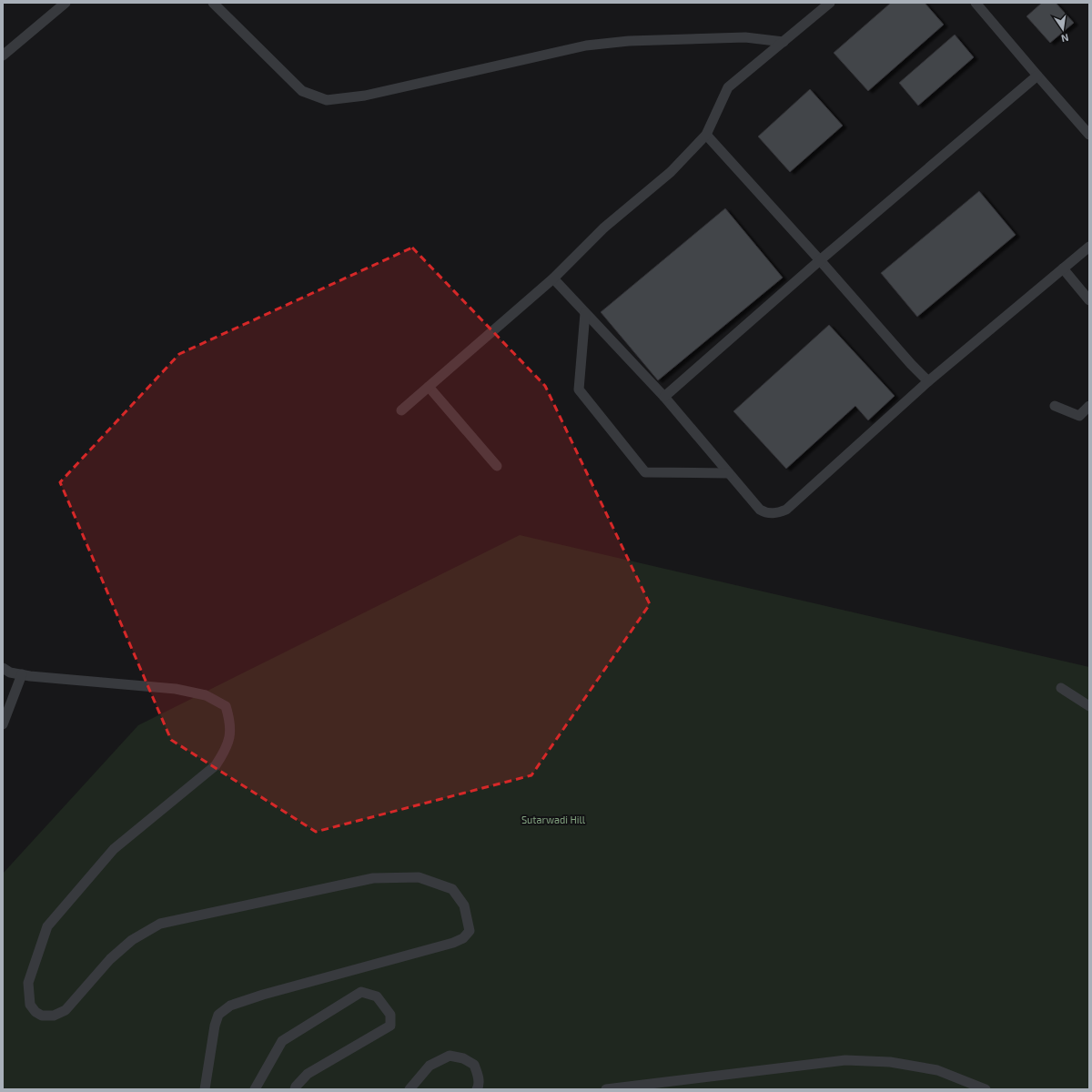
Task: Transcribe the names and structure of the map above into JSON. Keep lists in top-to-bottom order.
{
  "parks": ["Sutarwadi Hill"],
  "north": "bottom"
}
